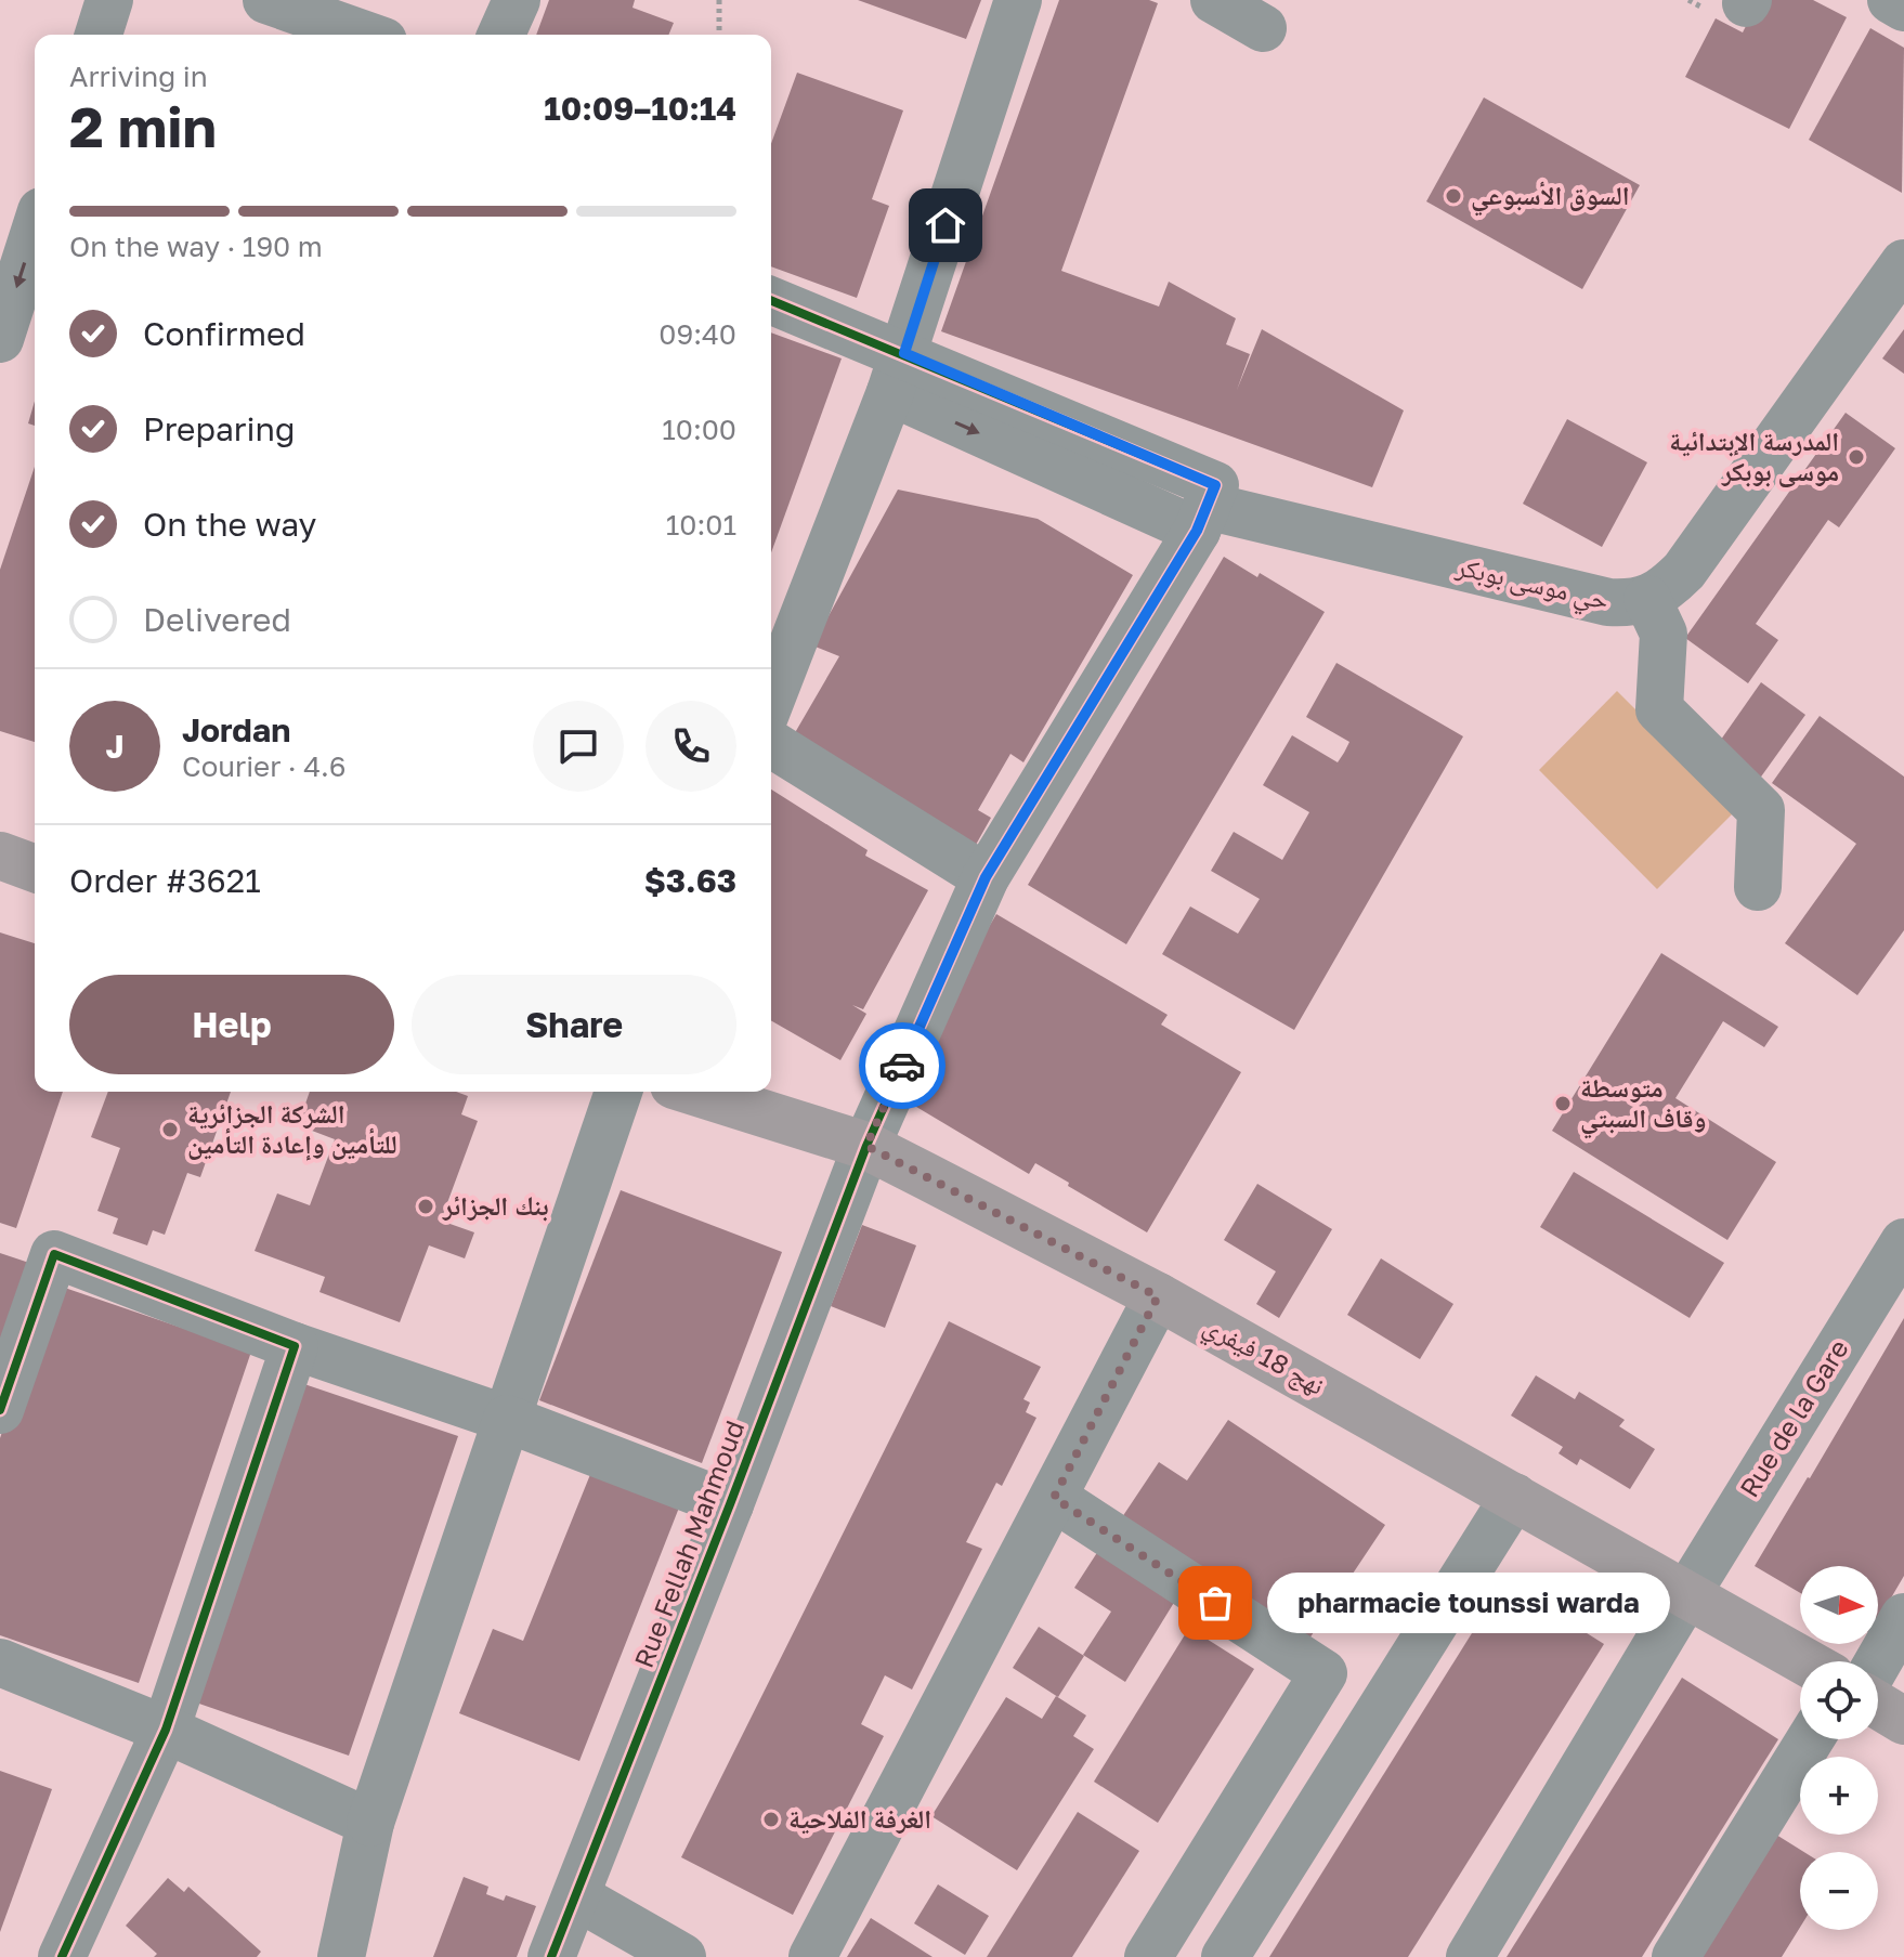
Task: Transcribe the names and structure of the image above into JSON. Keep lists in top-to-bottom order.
{
  "streets": {
    "main road": ["نهج 18 فيفري"],
    "street": ["حي موسى بوبكر", "Rue de la Gare", "Rue Fellah Mahmoud"]
  },
  "crossings": [
    ["حي موسى بوبكر", "Rue Fellah Mahmoud"],
    ["نهج 18 فيفري", "Rue de la Gare"],
    ["نهج 18 فيفري", "Rue Fellah Mahmoud"]
  ],
  "places": [
    "السوق الأسبوعي",
    "المدرسة الإبتدائية موسى بوبكر",
    "متوسطة وقاف السبتي",
    "الشركة الجزائرية للتأمين وإعادة التأمين",
    "بنك الجزائر",
    "pharmacie tounssi warda",
    "الغرفة الفلاحية"
  ],
  "north": "right",
  "page": {
    "heading": ["2 min", "Arriving in", "10:09–10:14"],
    "panel": [
      "Jordan",
      "Courier · 4.6",
      "Order #3621",
      "$3.63"
    ],
    "bar": "On the way · 190 m",
    "list": [
      ["Confirmed", "09:40"],
      ["Preparing", "10:00"],
      ["On the way", "10:01"],
      "Delivered"
    ],
    "round": "J",
    "buttons": ["Help", "Share"],
    "map_buttons": ["+", "−"],
    "bubble": "pharmacie tounssi warda"
  }
}
